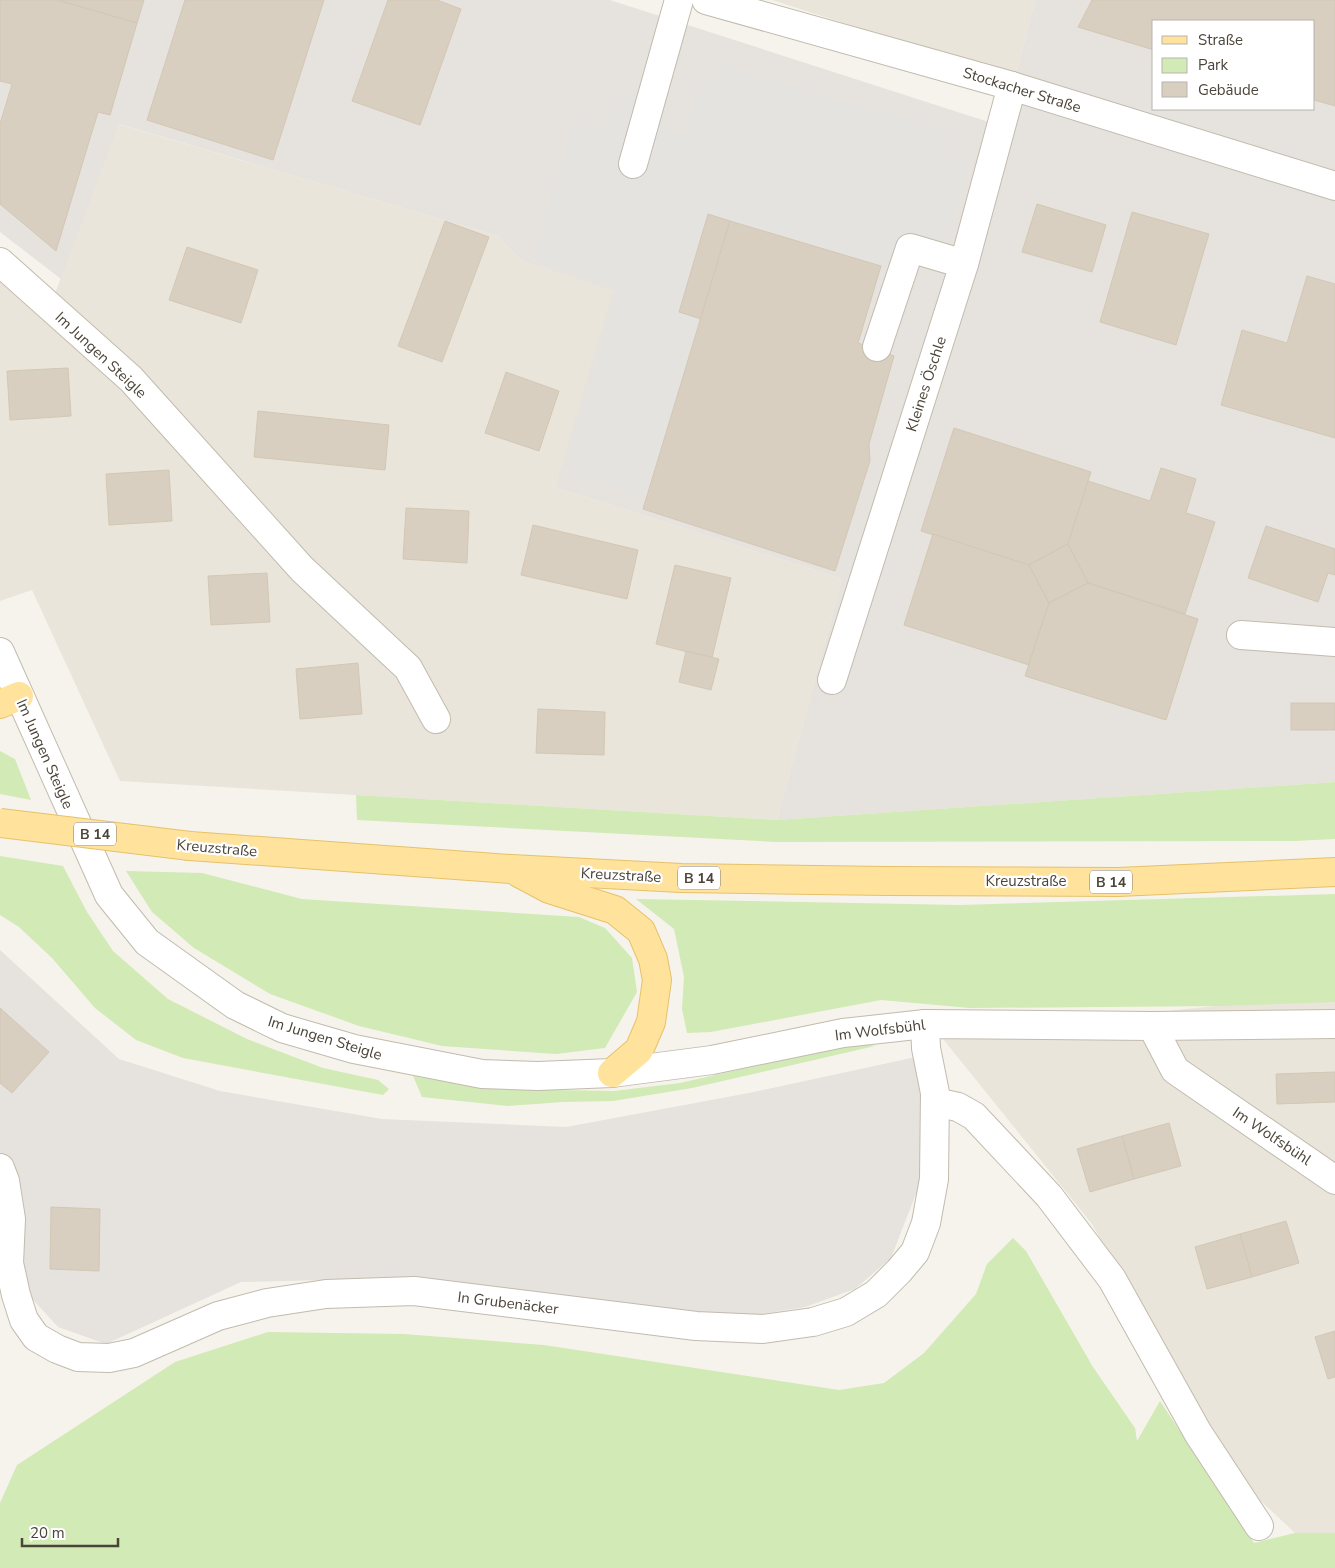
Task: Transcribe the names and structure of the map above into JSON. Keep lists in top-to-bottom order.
{
  "streets": {
    "main road": ["B 14", "Kreuzstraße"],
    "street": [
      "Stockacher Straße",
      "Im Jungen Steigle",
      "Kleines Öschle",
      "Im Wolfsbühl",
      "In Grubenäcker"
    ]
  },
  "crossings": [
    ["Stockacher Straße", "Kleines Öschle"],
    ["Im Jungen Steigle", "Im Wolfsbühl"],
    ["Im Wolfsbühl", "In Grubenäcker"]
  ],
  "legend": ["Straße", "Park", "Gebäude"],
  "scale_bar": "20 m"
}
